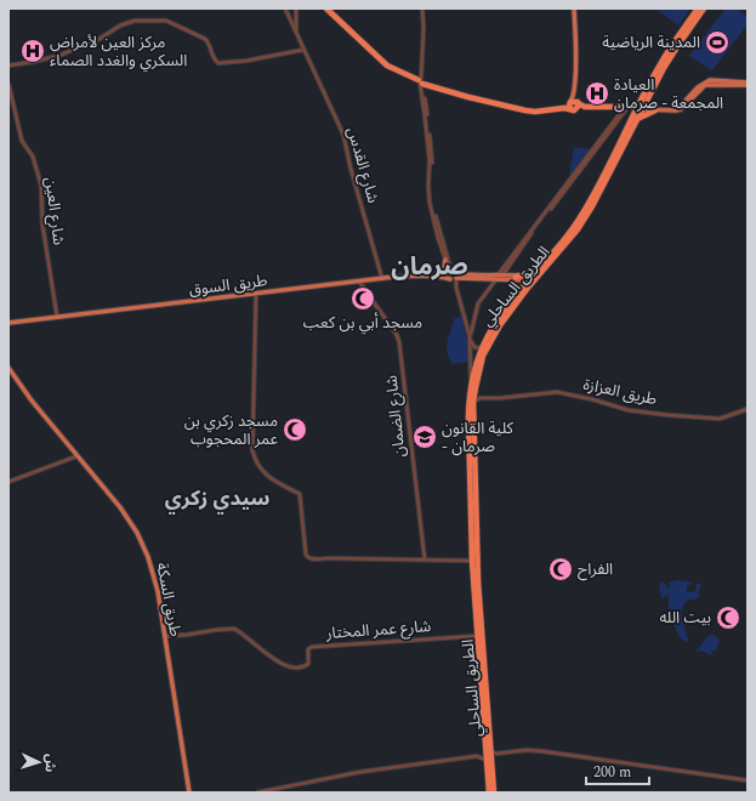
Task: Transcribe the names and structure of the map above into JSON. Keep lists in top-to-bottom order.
{
  "streets": {
    "highway": ["الطريق الساحلي"],
    "main road": ["طريق السوق", "طريق السكة"],
    "street": [
      "شارع القدس",
      "شارع العين",
      "طريق العزازة",
      "شارع الضمان",
      "شارع عمر المختار"
    ]
  },
  "crossings": [
    ["شارع القدس", "طريق السوق"],
    ["شارع العين", "طريق السوق"],
    ["طريق السوق", "الطريق الساحلي"],
    ["طريق السوق", "شارع الضمان"],
    ["الطريق الساحلي", "طريق العزازة"],
    ["الطريق الساحلي", "شارع عمر المختار"],
    ["طريق السكة", "شارع عمر المختار"]
  ],
  "districts": ["صرمان", "سيدي زكري"],
  "places": {
    "sports": ["المدينة الرياضية"],
    "hospital": ["مركز العين لأمراض السكري والغدد الصماء", "العيادة المجمعة - صرمان"],
    "mosque": [
      "مسجد أبي بن كعب",
      "مسجد زكري بن عمر المحجوب",
      "الفراح",
      "بيت الله"
    ],
    "school or university": ["كلية القانون - صرمان"]
  },
  "scale_bar": "200 m",
  "north": "right"
}
